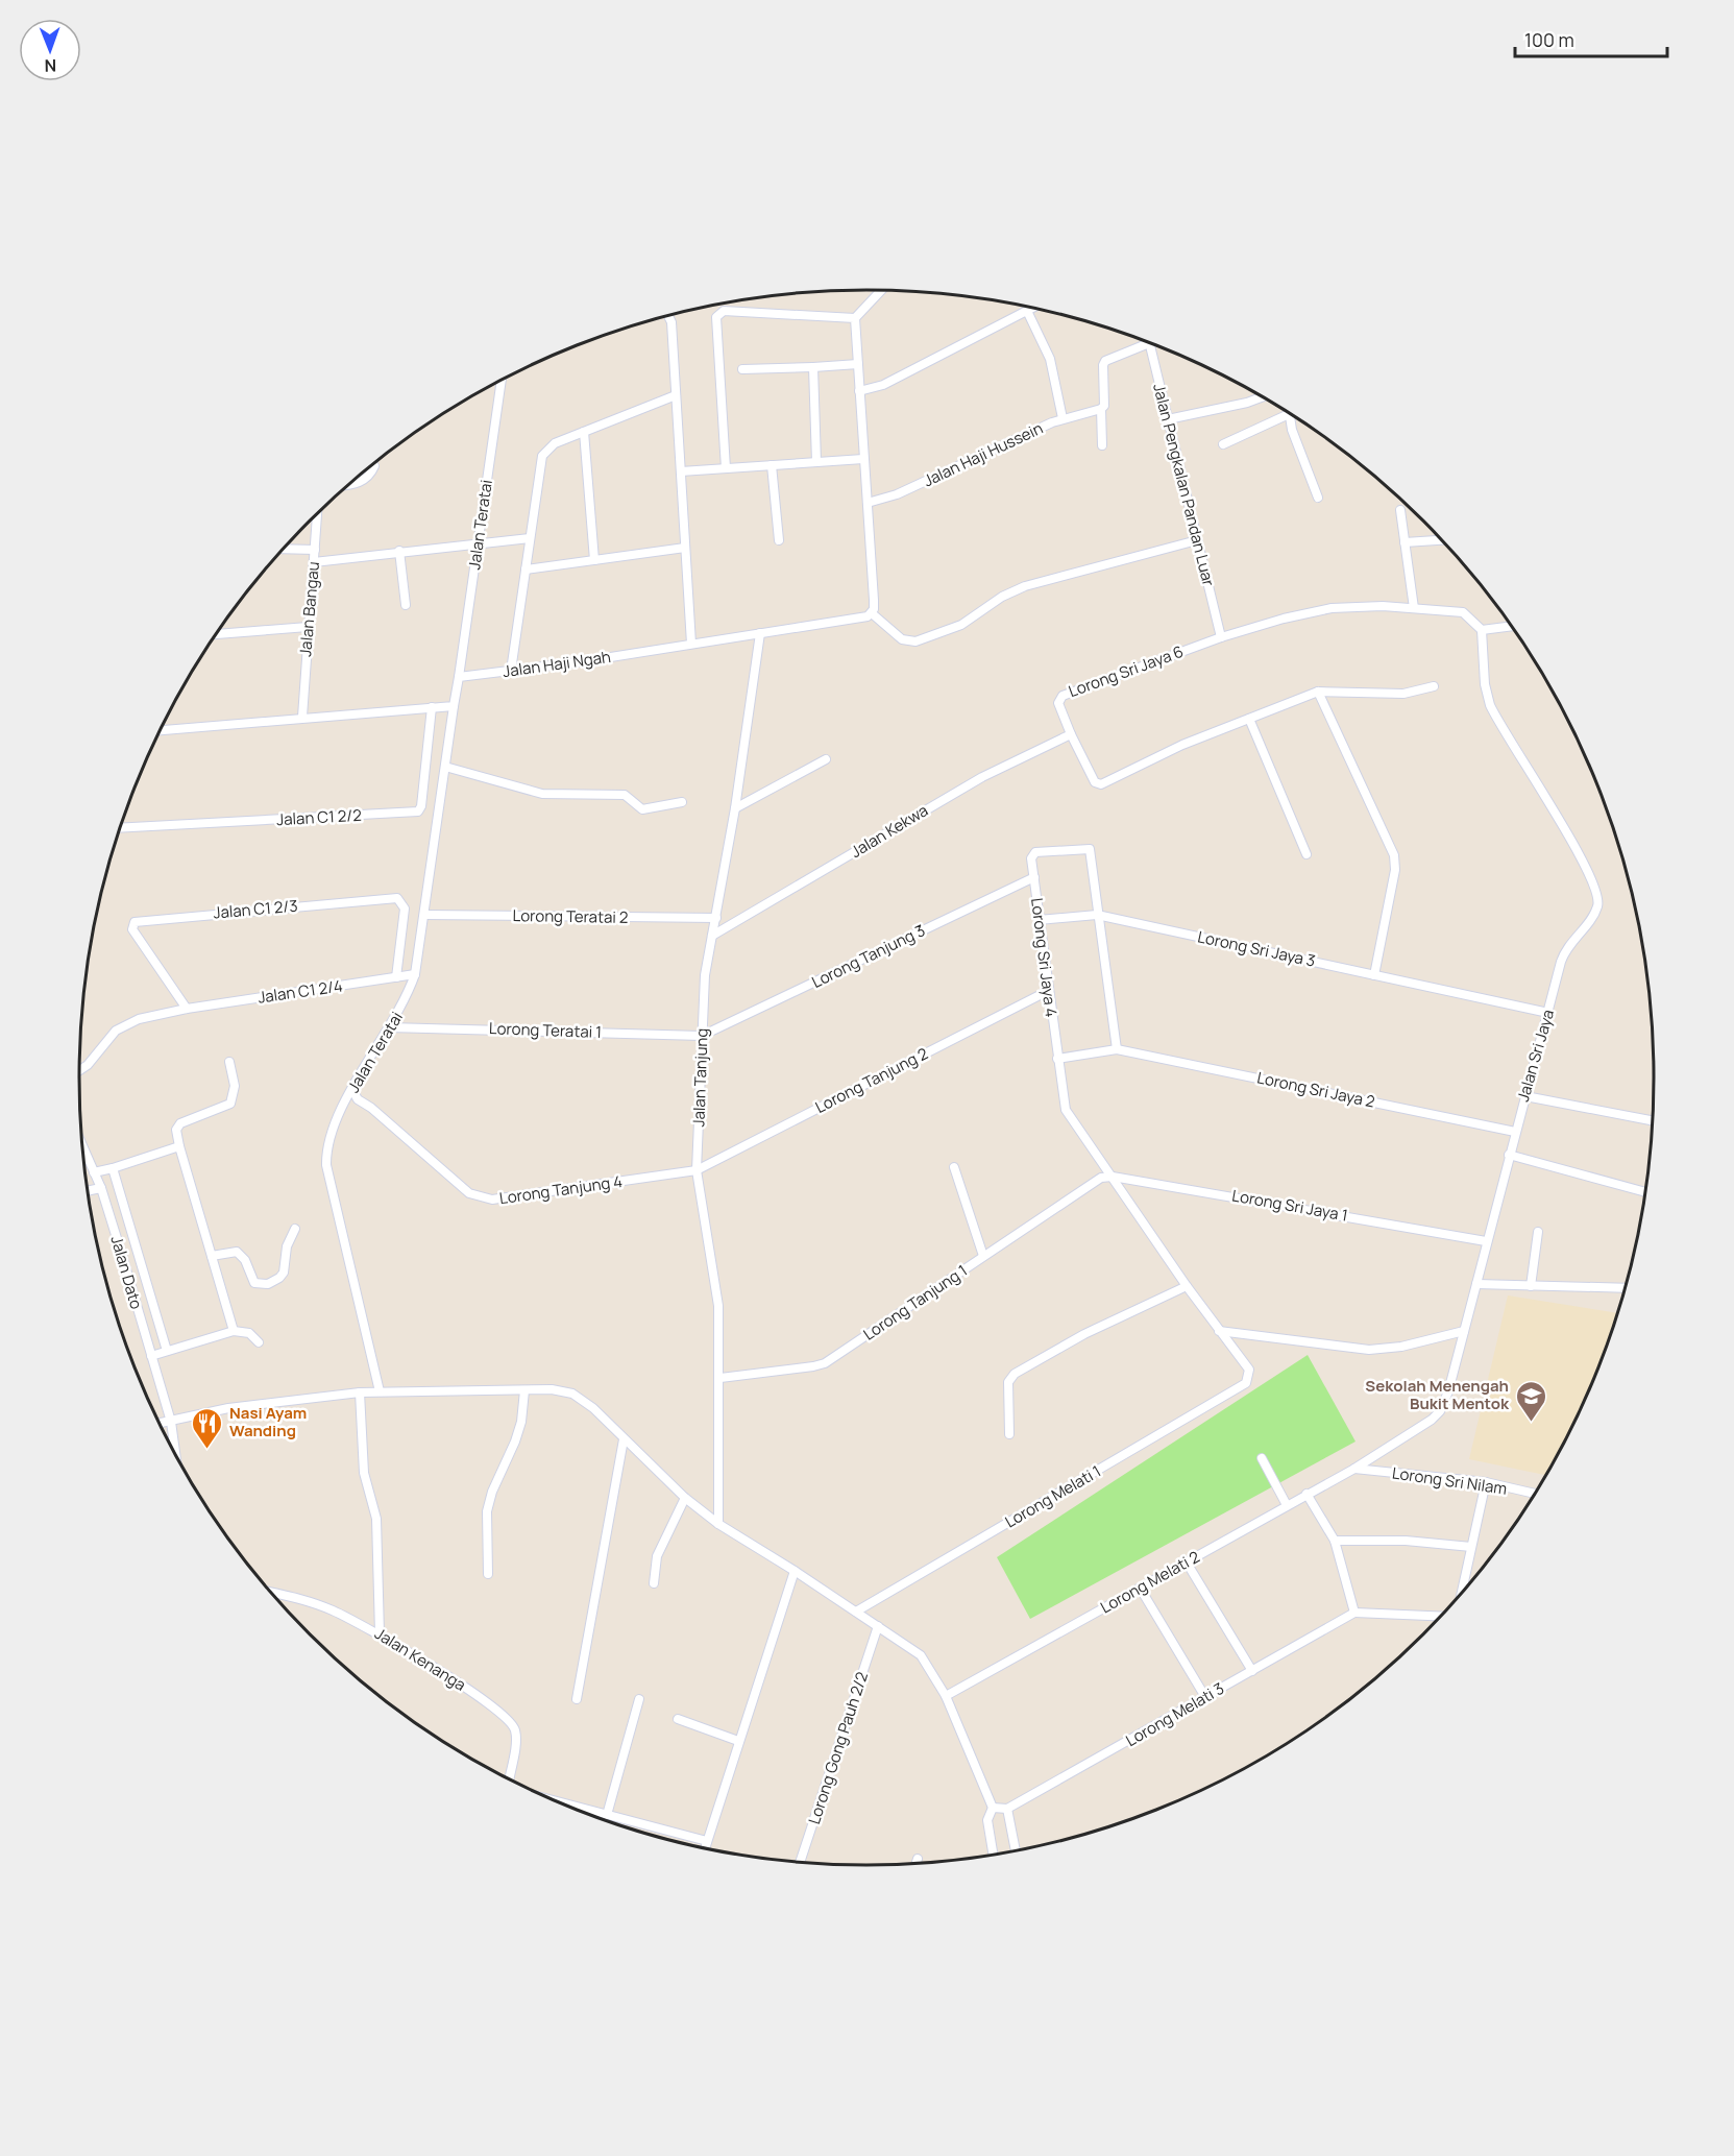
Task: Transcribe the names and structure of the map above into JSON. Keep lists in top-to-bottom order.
{
  "streets": {
    "street": [
      "Jalan Haji Hussein",
      "Jalan Pengkalan Pandan Luar",
      "Jalan Teratai",
      "Jalan Bangau",
      "Jalan Haji Ngah",
      "Lorong Sri Jaya 6",
      "Jalan C1 2/2",
      "Jalan Kekwa",
      "Jalan C1 2/3",
      "Lorong Teratai 2",
      "Lorong Sri Jaya 3",
      "Lorong Tanjung 3",
      "Lorong Sri Jaya 4",
      "Jalan C1 2/4",
      "Lorong Teratai 1",
      "Jalan Sri Jaya",
      "Jalan Tanjung",
      "Lorong Tanjung 2",
      "Lorong Sri Jaya 2",
      "Lorong Tanjung 4",
      "Lorong Sri Jaya 1",
      "Jalan Dato",
      "Lorong Tanjung 1",
      "Lorong Sri Nilam",
      "Lorong Melati 1",
      "Lorong Melati 2",
      "Jalan Kenanga",
      "Lorong Melati 3",
      "Lorong Gong Pauh 2/2"
    ]
  },
  "crossings": [
    ["Jalan Pengkalan Pandan Luar", "Lorong Sri Jaya 6"],
    ["Jalan Teratai", "Jalan Haji Ngah"],
    ["Jalan Teratai", "Lorong Teratai 2"],
    ["Jalan Teratai", "Jalan C1 2/4"],
    ["Jalan Teratai", "Lorong Teratai 1"],
    ["Jalan Teratai", "Lorong Tanjung 4"],
    ["Jalan Haji Ngah", "Jalan Tanjung"],
    ["Lorong Sri Jaya 6", "Jalan Kekwa"],
    ["Lorong Sri Jaya 6", "Jalan Sri Jaya"],
    ["Jalan Kekwa", "Jalan Tanjung"],
    ["Jalan C1 2/3", "Jalan C1 2/4"],
    ["Lorong Teratai 2", "Jalan Tanjung"],
    ["Lorong Sri Jaya 3", "Lorong Sri Jaya 4"],
    ["Lorong Sri Jaya 3", "Jalan Sri Jaya"],
    ["Lorong Tanjung 3", "Lorong Sri Jaya 4"],
    ["Lorong Tanjung 3", "Lorong Teratai 1"],
    ["Lorong Tanjung 3", "Jalan Tanjung"],
    ["Lorong Sri Jaya 4", "Lorong Tanjung 2"],
    ["Lorong Sri Jaya 4", "Lorong Sri Jaya 1"],
    ["Lorong Sri Jaya 4", "Lorong Melati 1"],
    ["Lorong Teratai 1", "Jalan Tanjung"],
    ["Jalan Sri Jaya", "Lorong Sri Jaya 2"],
    ["Jalan Sri Jaya", "Lorong Sri Jaya 1"],
    ["Jalan Sri Jaya", "Lorong Sri Nilam"],
    ["Jalan Sri Jaya", "Lorong Melati 2"],
    ["Jalan Tanjung", "Lorong Tanjung 2"],
    ["Jalan Tanjung", "Lorong Tanjung 4"],
    ["Jalan Tanjung", "Lorong Tanjung 1"],
    ["Lorong Tanjung 2", "Lorong Tanjung 4"],
    ["Lorong Sri Jaya 1", "Lorong Tanjung 1"],
    ["Lorong Sri Nilam", "Lorong Melati 2"]
  ],
  "places": {
    "school or university": ["Sekolah Menengah Bukit Mentok"],
    "restaurant": ["Nasi Ayam Wanding"]
  },
  "scale_bar": "100 m",
  "north": "bottom"
}
